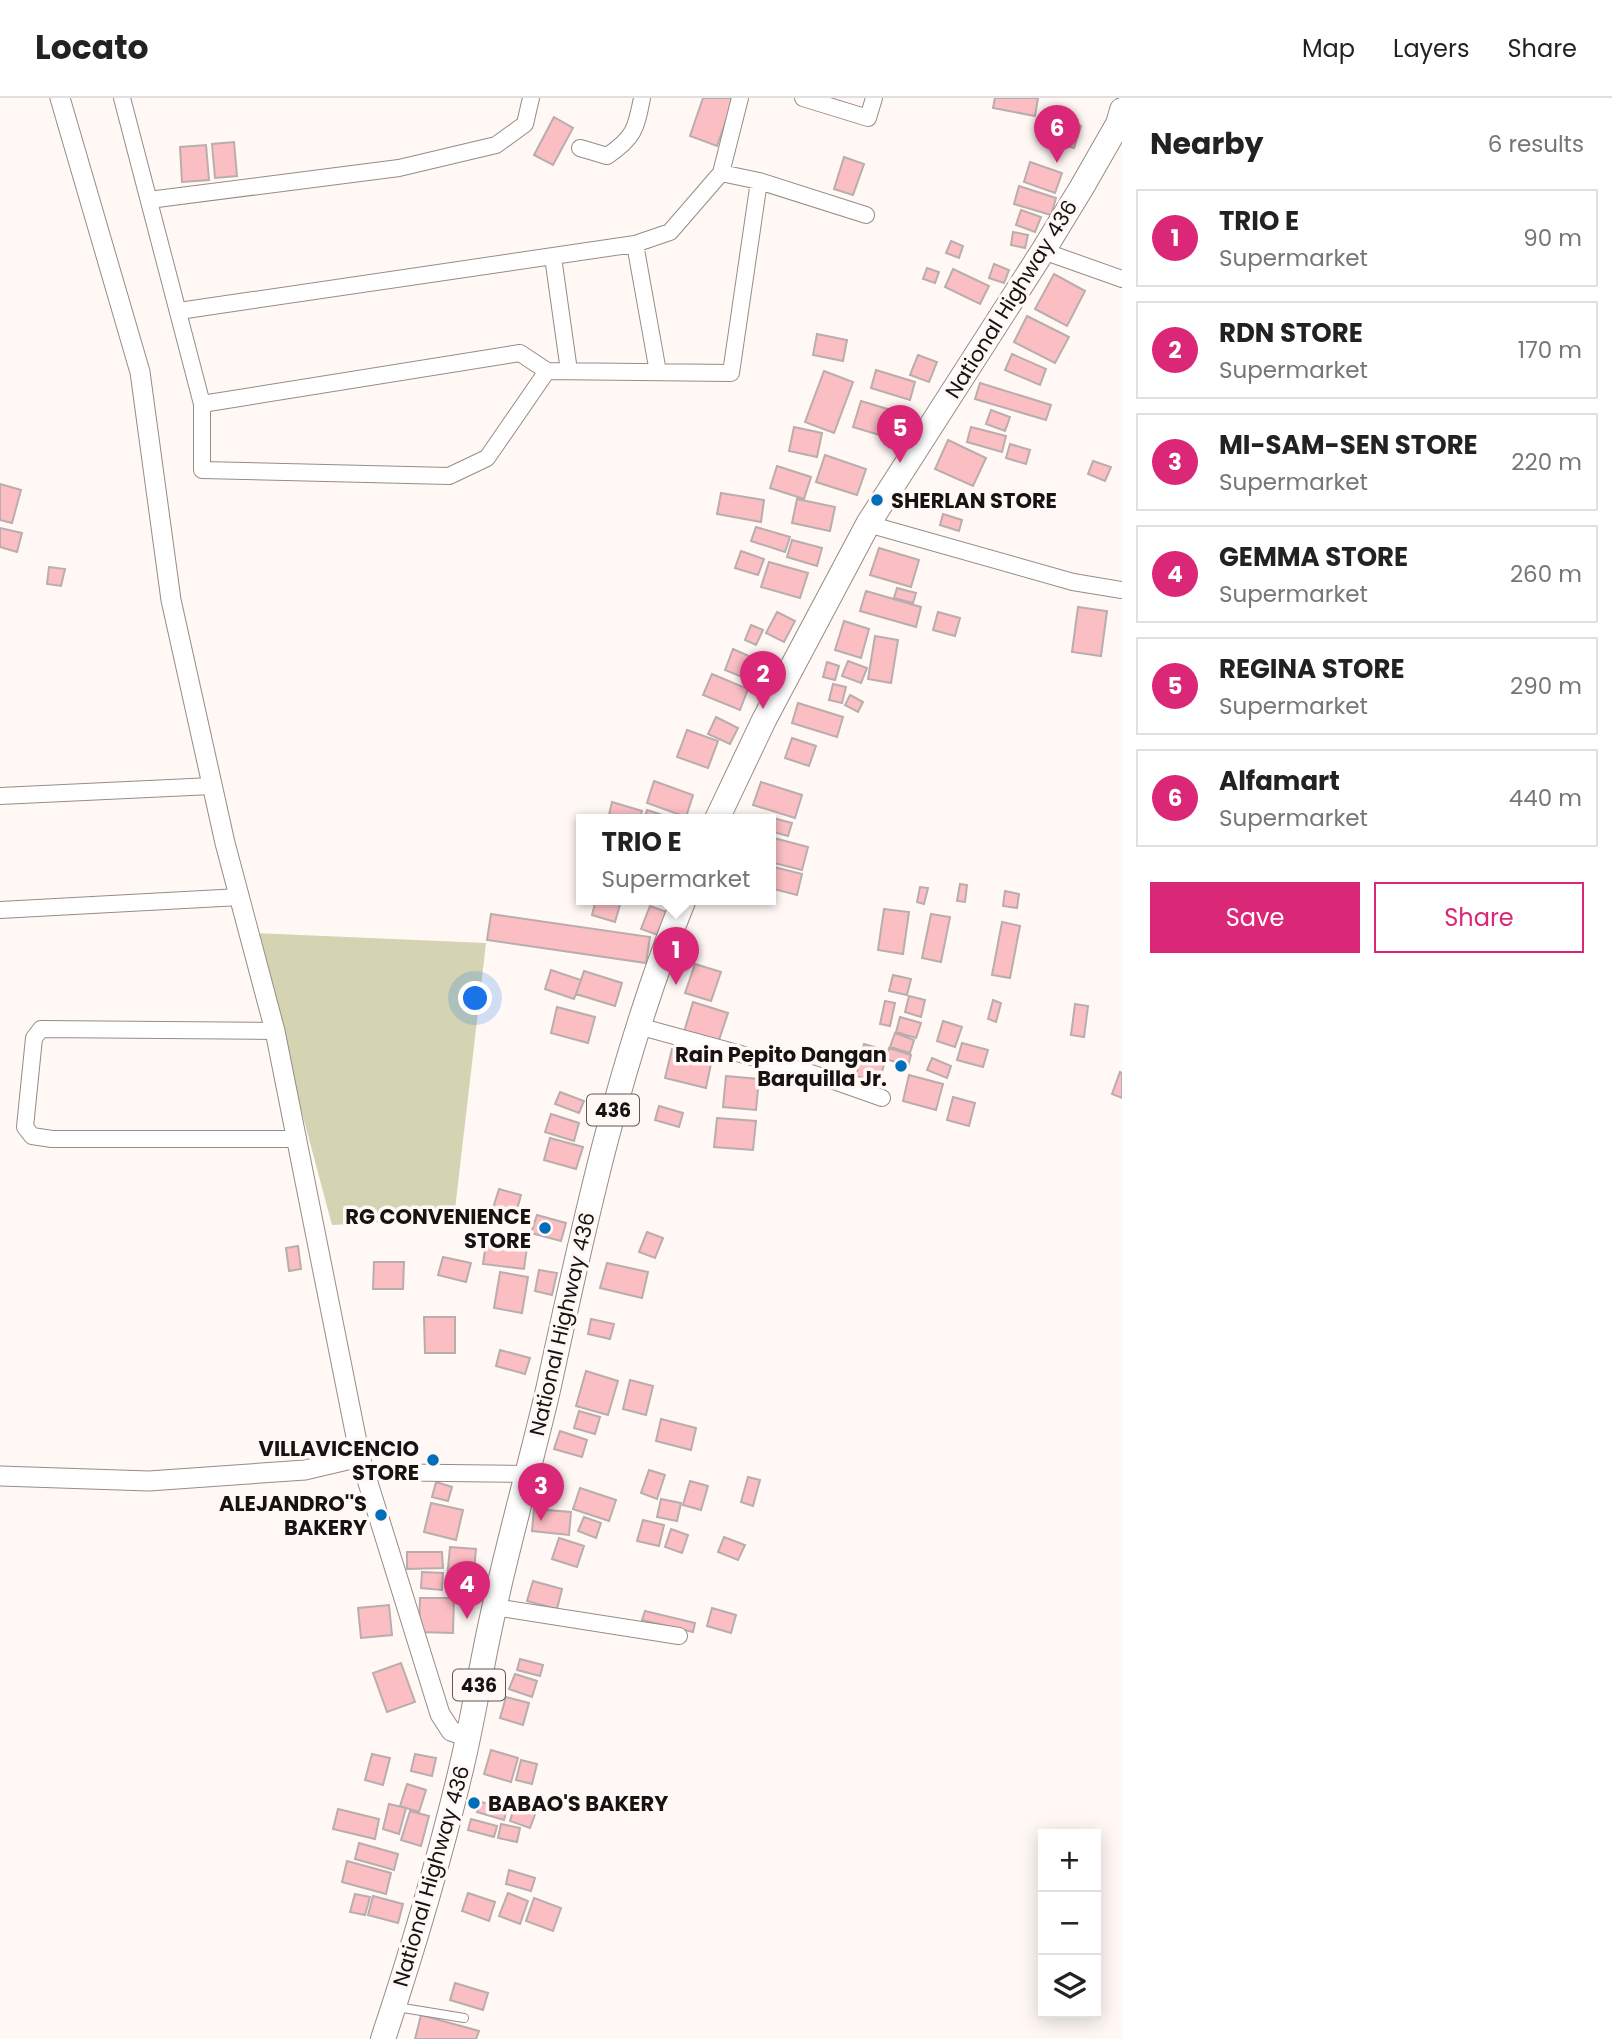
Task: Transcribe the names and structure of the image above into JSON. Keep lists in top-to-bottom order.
{
  "streets": {
    "main road": ["National Highway 436", "436"]
  },
  "places": [
    "SHERLAN STORE",
    "Rain Pepito Dangan Barquilla Jr.",
    "RG CONVENIENCE STORE",
    "VILLAVICENCIO STORE",
    "ALEJANDRO''S BAKERY",
    "BABAO'S BAKERY"
  ],
  "page": {
    "header": "Locato",
    "nav": ["Map", "Layers", "Share"],
    "heading": ["Nearby", "6 results"],
    "pins": [
      "6",
      "5",
      "2",
      "1",
      "3",
      "4"
    ],
    "list": [
      {
        "mark": "1",
        "name": "TRIO E",
        "note": "Supermarket",
        "value": "90 m"
      },
      {
        "mark": "2",
        "name": "RDN STORE",
        "note": "Supermarket",
        "value": "170 m"
      },
      {
        "mark": "3",
        "name": "MI-SAM-SEN STORE",
        "note": "Supermarket",
        "value": "220 m"
      },
      {
        "mark": "4",
        "name": "GEMMA STORE",
        "note": "Supermarket",
        "value": "260 m"
      },
      {
        "mark": "5",
        "name": "REGINA STORE",
        "note": "Supermarket",
        "value": "290 m"
      },
      {
        "mark": "6",
        "name": "Alfamart",
        "note": "Supermarket",
        "value": "440 m"
      }
    ],
    "popup": ["TRIO E", "Supermarket"],
    "buttons": ["Save", "Share"],
    "map_buttons": ["+", "−"]
  }
}
